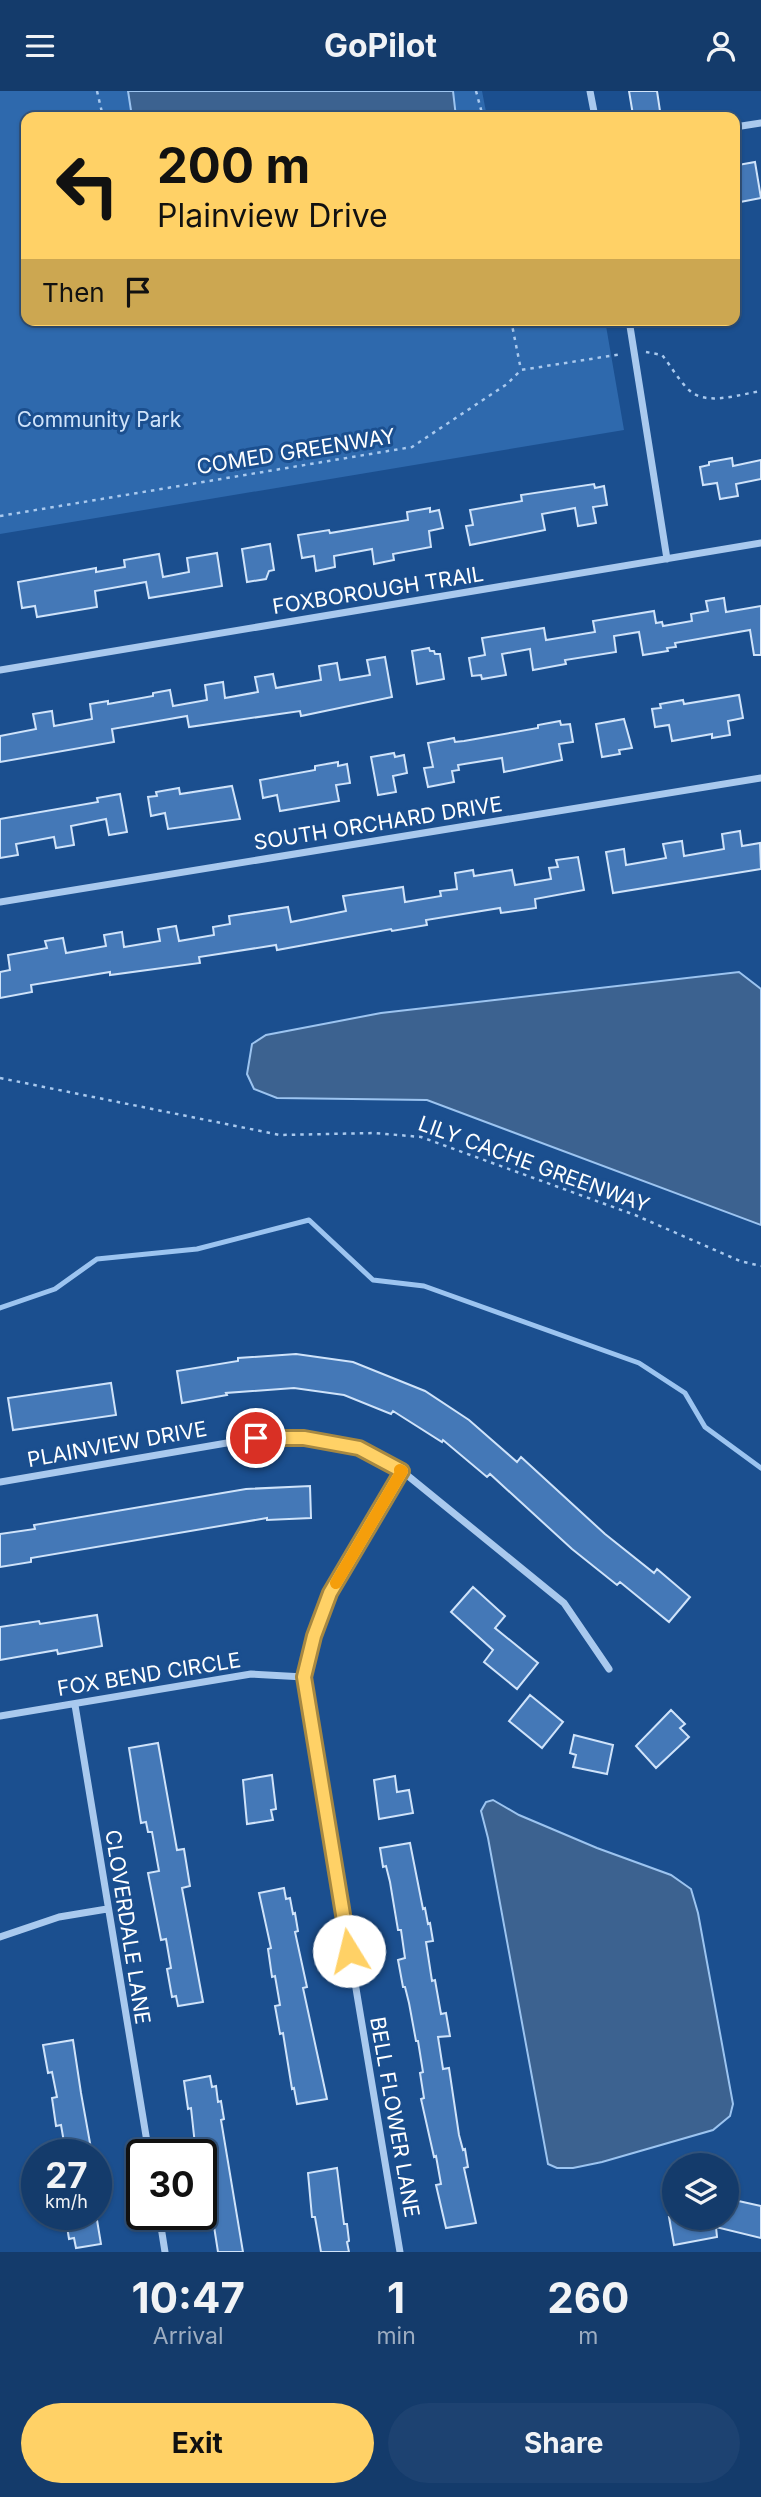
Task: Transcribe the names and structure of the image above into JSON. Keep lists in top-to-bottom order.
{
  "streets": {
    "street": [
      "FOXBOROUGH TRAIL",
      "SOUTH ORCHARD DRIVE",
      "PLAINVIEW DRIVE",
      "FOX BEND CIRCLE",
      "CLOVERDALE LANE",
      "BELL FLOWER LANE"
    ],
    "path": ["COMED GREENWAY", "LILY CACHE GREENWAY"]
  },
  "crossings": [
    ["PLAINVIEW DRIVE", "BELL FLOWER LANE"],
    ["FOX BEND CIRCLE", "CLOVERDALE LANE"],
    ["FOX BEND CIRCLE", "BELL FLOWER LANE"]
  ],
  "parks": ["Community Park"],
  "page": {
    "header": "GoPilot",
    "turn": ["200 m", "Plainview Drive"],
    "then": "Then",
    "speed": "27 km/h",
    "limit": "30",
    "eta": [
      "10:47",
      "Arrival",
      "1",
      "min",
      "260",
      "m"
    ],
    "buttons": ["Exit", "Share"]
  }
}
